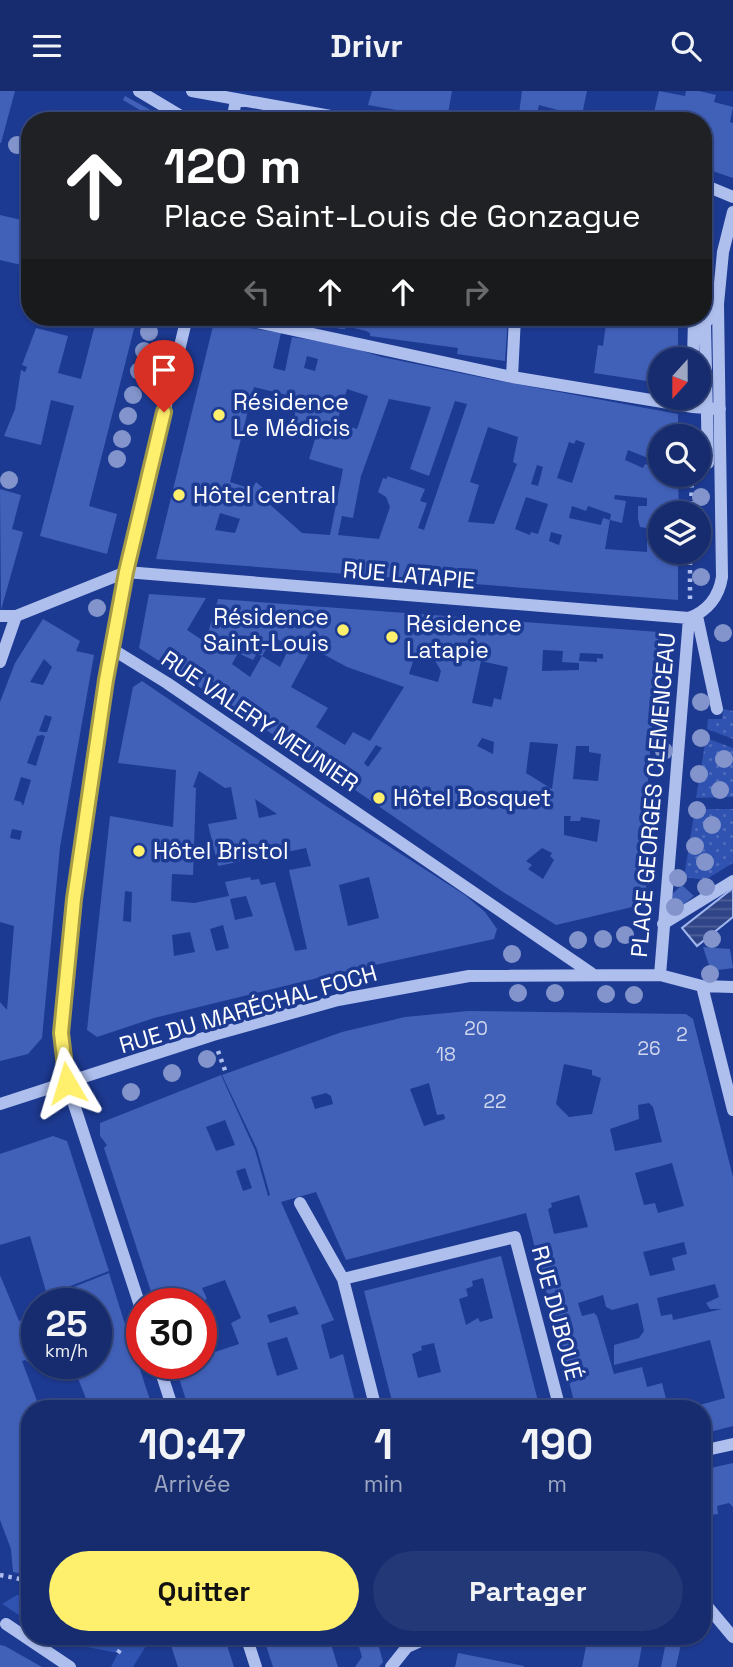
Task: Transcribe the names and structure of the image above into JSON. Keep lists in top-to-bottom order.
{
  "streets": {
    "street": [
      "RUE LATAPIE",
      "RUE VALERY MEUNIER",
      "PLACE GEORGES CLEMENCEAU",
      "RUE DU MARÉCHAL FOCH",
      "RUE DUBOUÉ"
    ]
  },
  "crossings": [
    ["RUE LATAPIE", "PLACE GEORGES CLEMENCEAU"],
    ["RUE VALERY MEUNIER", "RUE DU MARÉCHAL FOCH"],
    ["PLACE GEORGES CLEMENCEAU", "RUE DU MARÉCHAL FOCH"]
  ],
  "places": [
    "Résidence Le Médicis",
    "Hôtel central",
    "Résidence Saint-Louis",
    "Résidence Latapie",
    "Hôtel Bosquet",
    "Hôtel Bristol"
  ],
  "house_numbers": [
    "20",
    "2",
    "26",
    "18",
    "22"
  ],
  "north": "bottom",
  "page": {
    "header": "Drivr",
    "turn": ["120 m", "Place Saint-Louis de Gonzague"],
    "speed": "25 km/h",
    "limit": "30",
    "eta": [
      "10:47",
      "Arrivée",
      "1",
      "min",
      "190",
      "m"
    ],
    "buttons": ["Quitter", "Partager"]
  }
}
